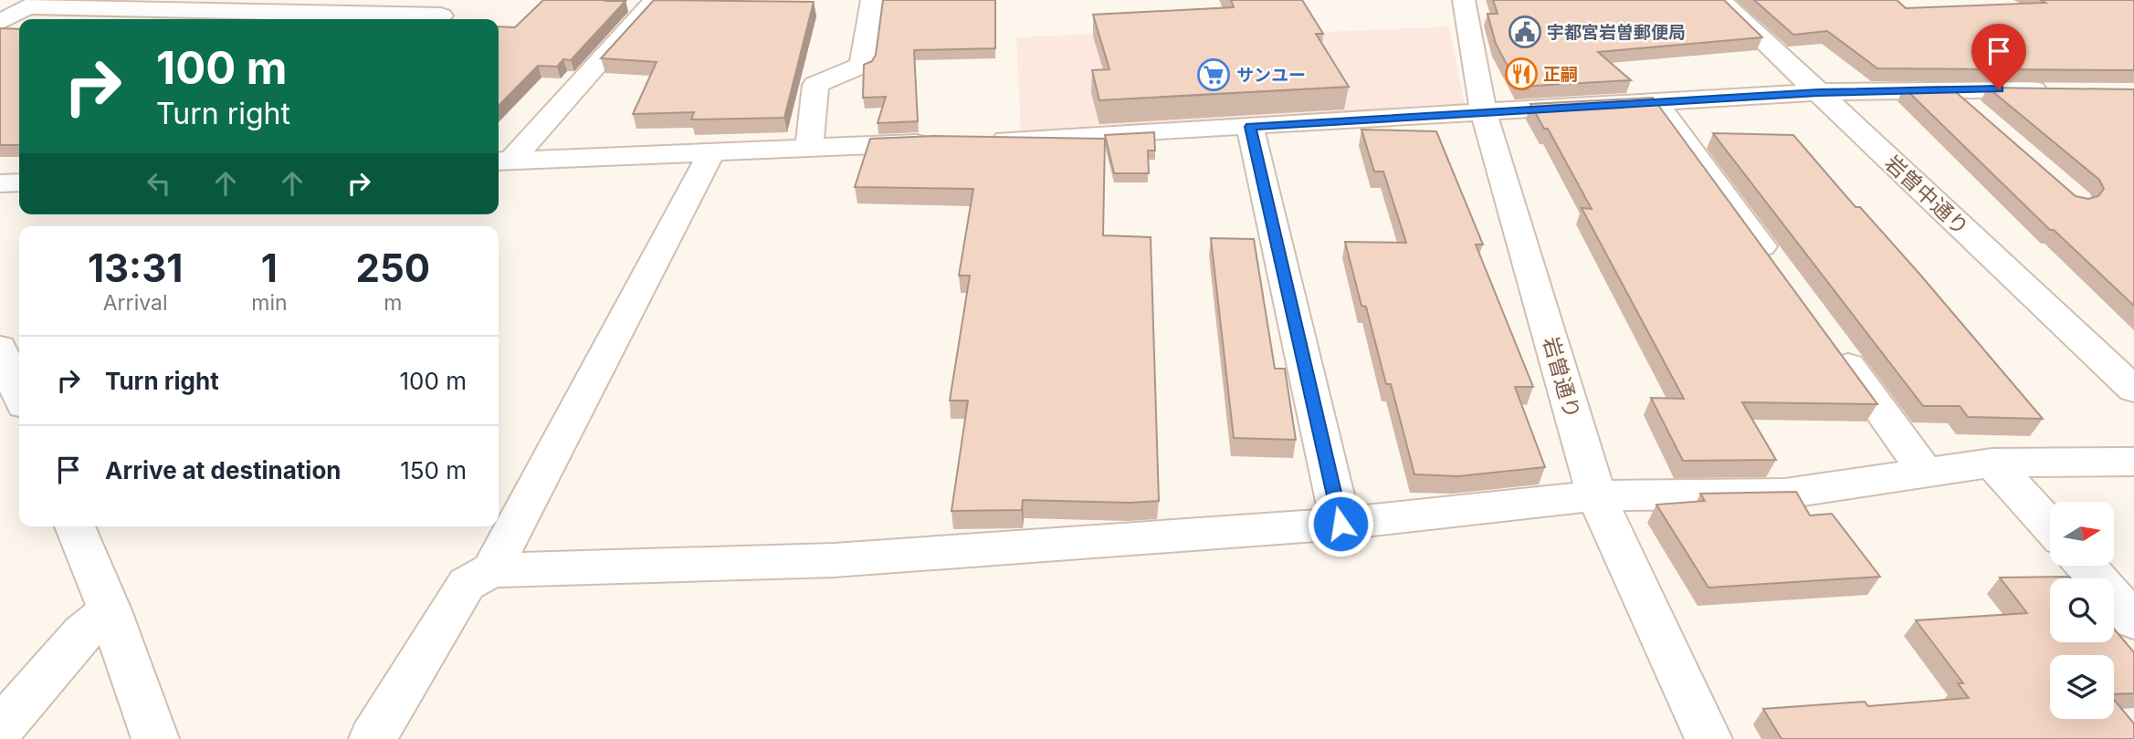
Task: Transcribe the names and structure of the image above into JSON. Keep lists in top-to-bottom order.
{
  "streets": {
    "street": ["岩曽中通り", "岩曽通り"]
  },
  "places": {
    "public building": ["宇都宮岩曽郵便局"],
    "restaurant": ["正嗣"],
    "supermarket": ["サンユー"]
  },
  "north": "right",
  "page": {
    "turn": ["100 m", "Turn right"],
    "eta": [
      "13:31",
      "Arrival",
      "1",
      "min",
      "250",
      "m"
    ],
    "list": [
      {
        "name": "Turn right",
        "value": "100 m"
      },
      {
        "name": "Arrive at destination",
        "value": "150 m"
      }
    ]
  }
}
